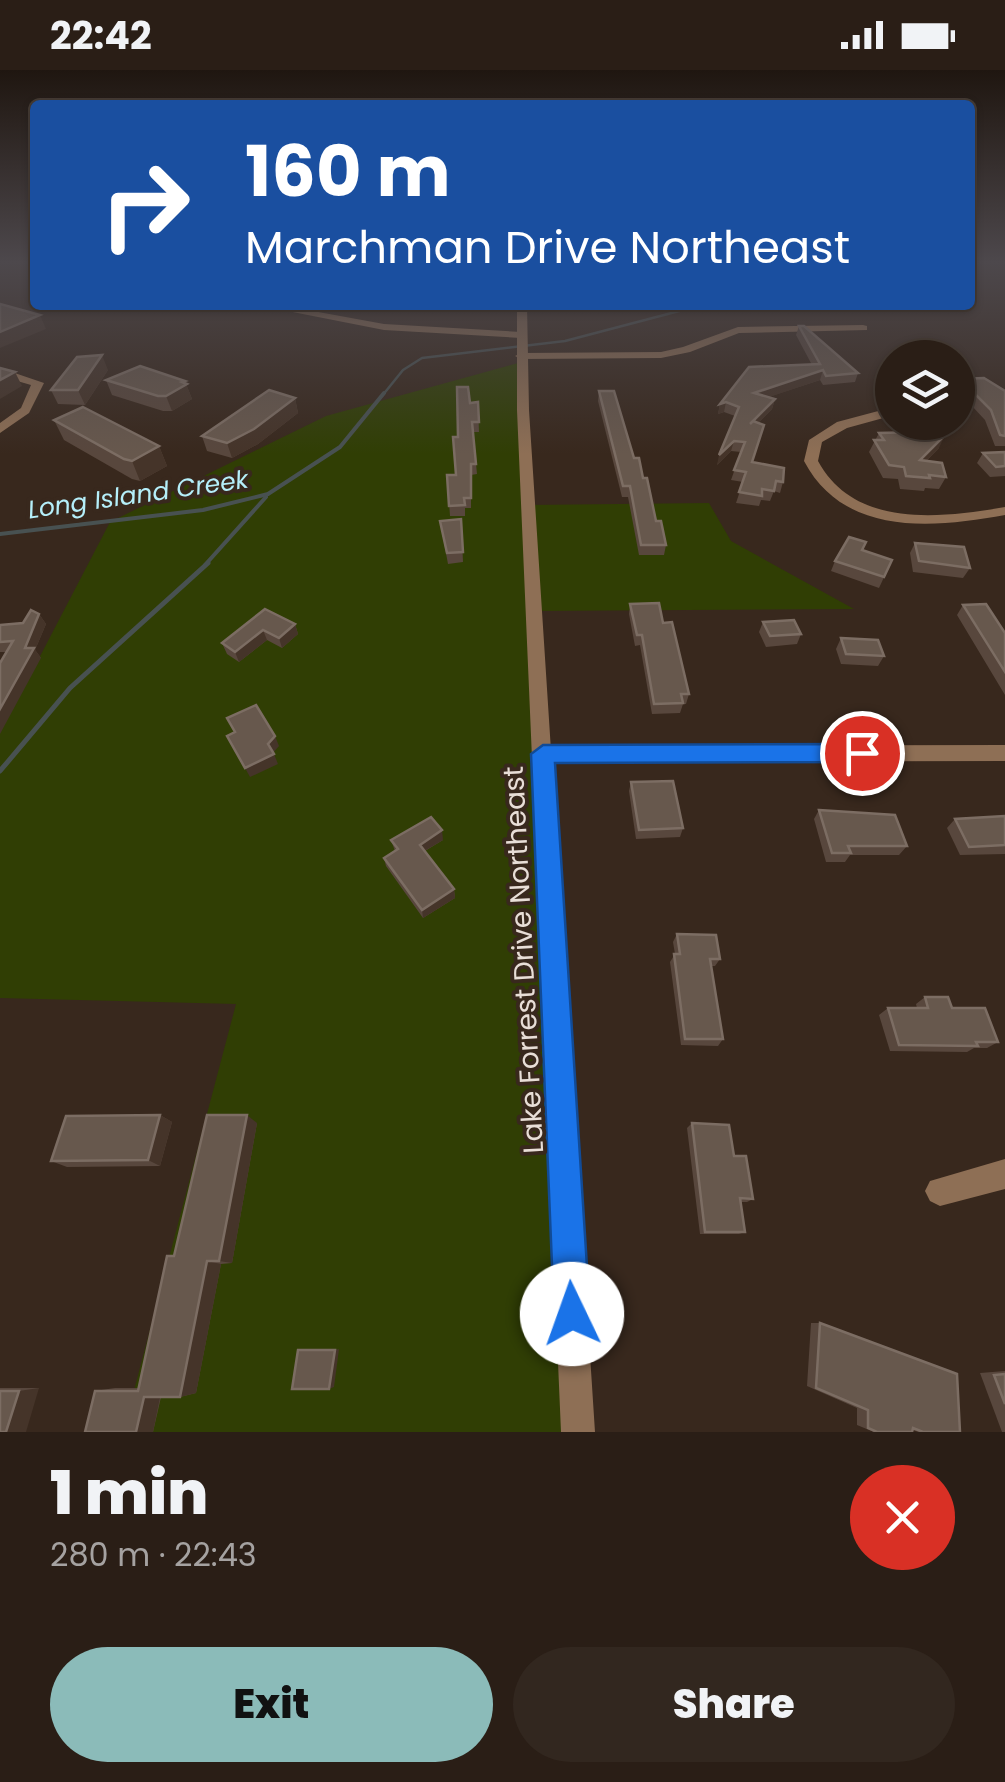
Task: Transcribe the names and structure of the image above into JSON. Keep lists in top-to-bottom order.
{
  "streets": {
    "street": ["Lake Forrest Drive Northeast"]
  },
  "water": ["Long Island Creek"],
  "page": {
    "status": "22:42",
    "turn": ["160 m", "Marchman Drive Northeast"],
    "heading": ["1 min", "280 m · 22:43"],
    "buttons": ["Exit", "Share"]
  }
}
